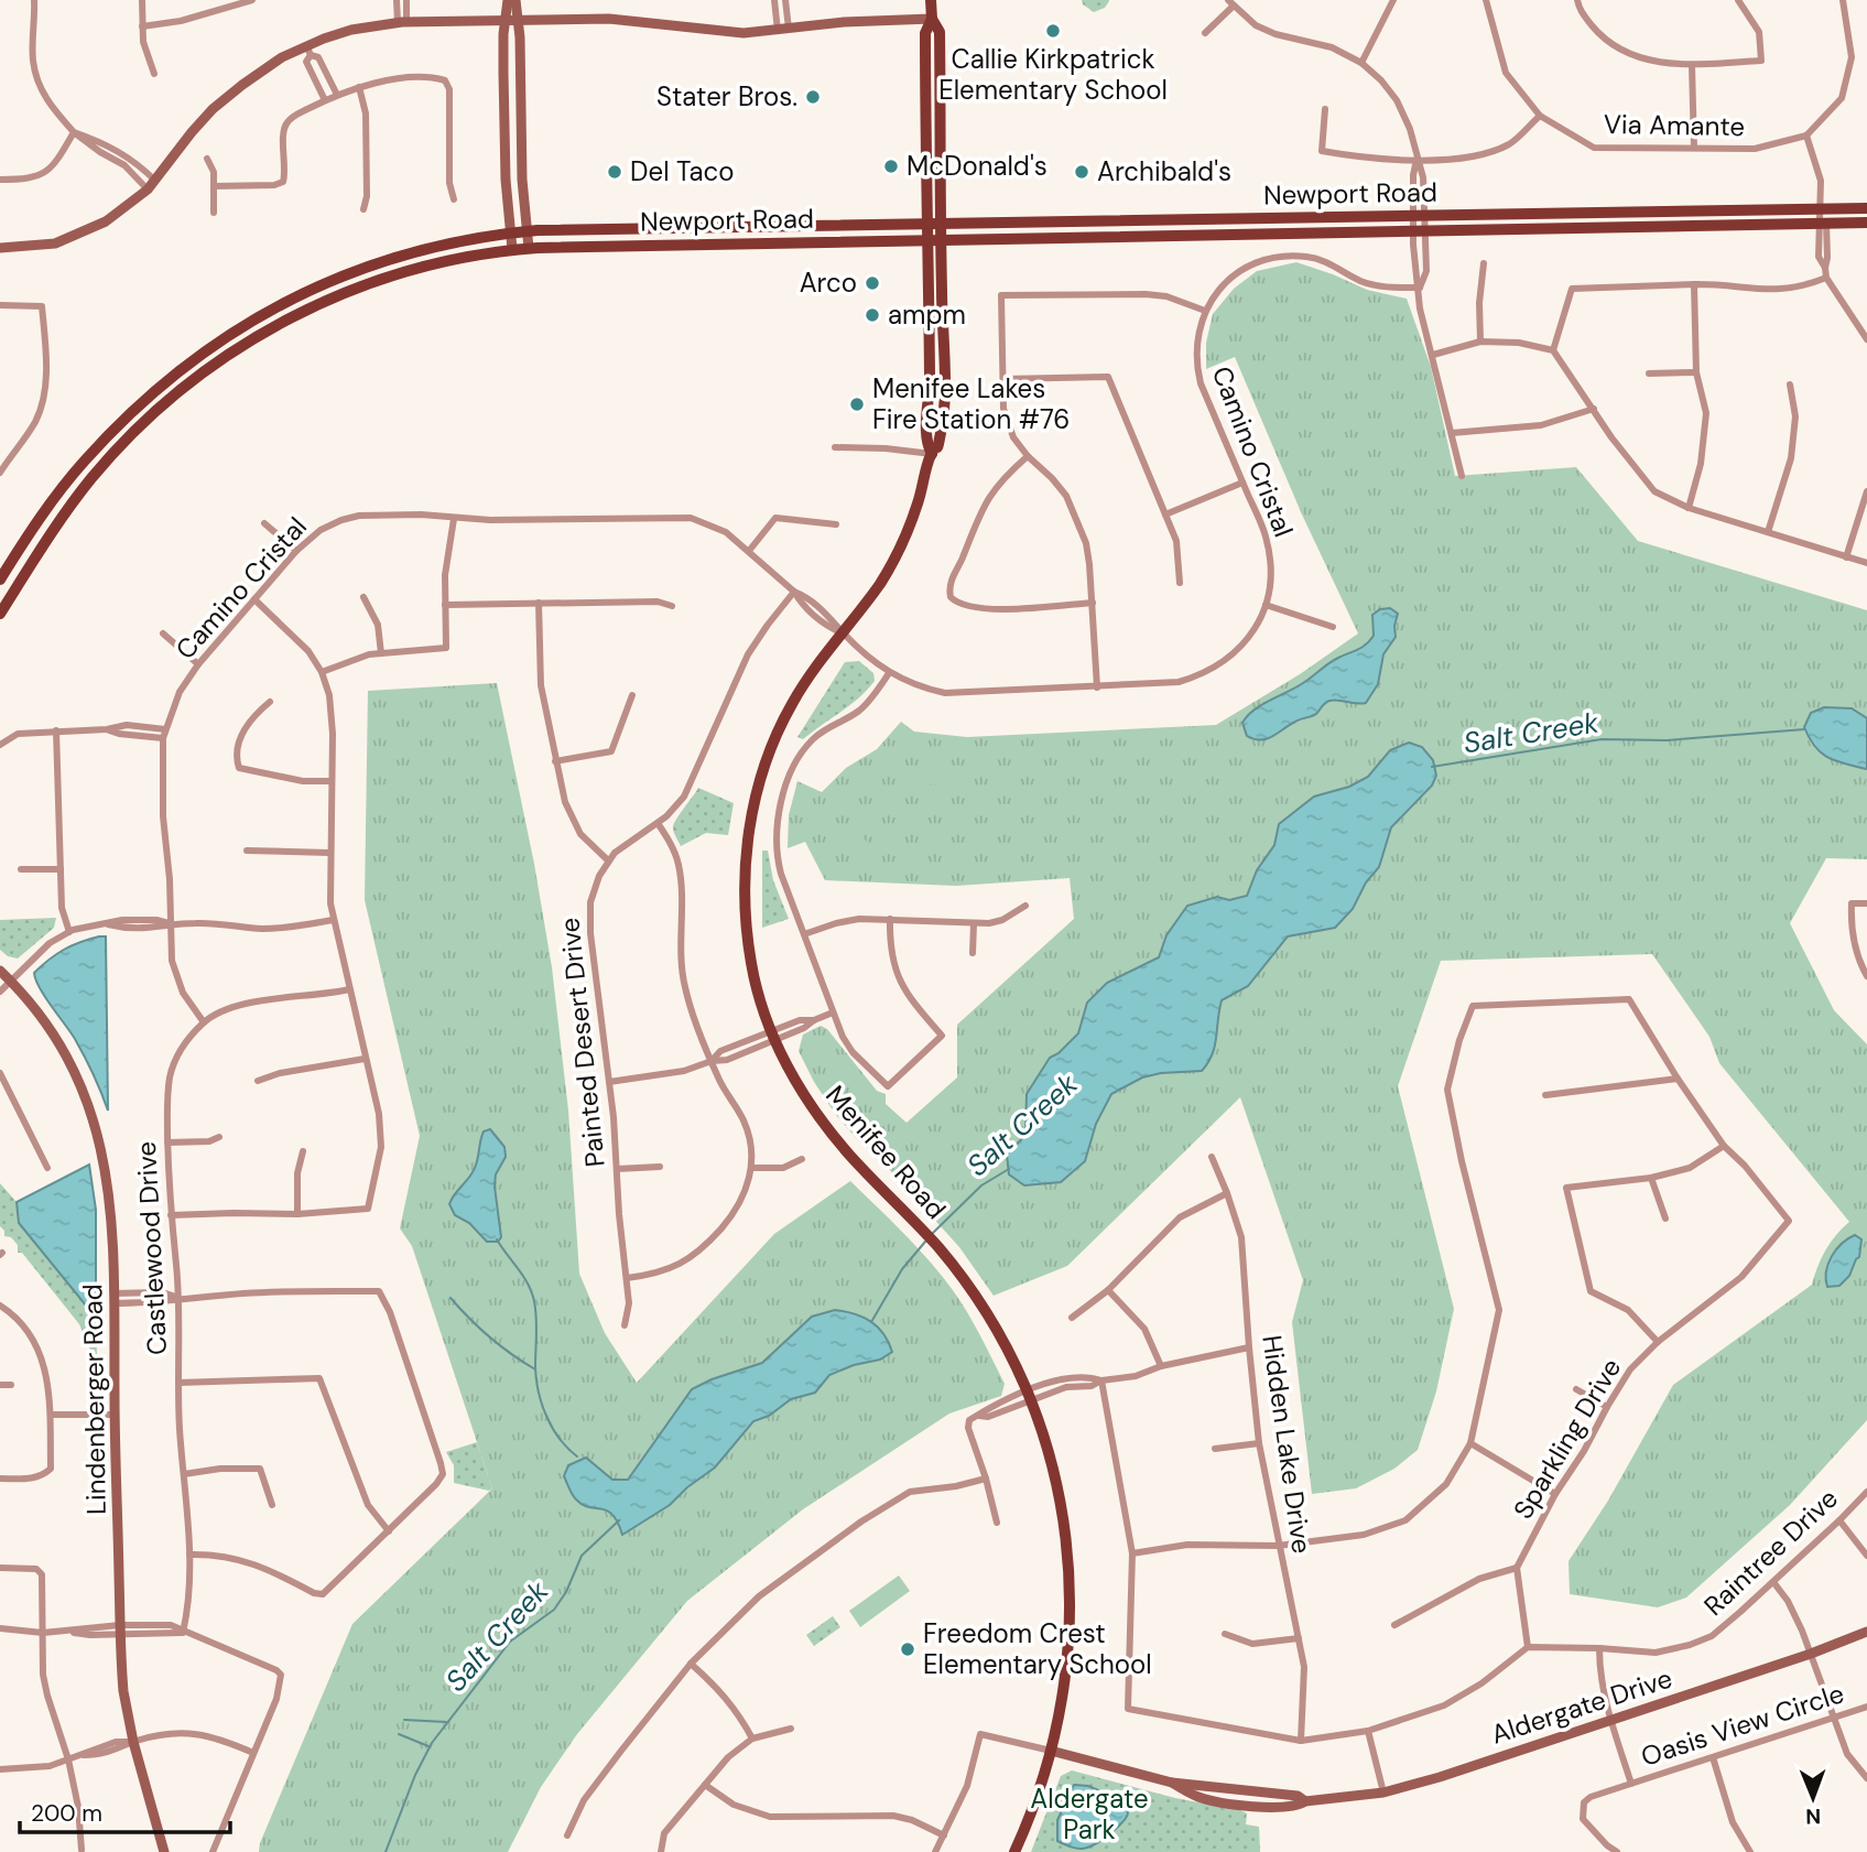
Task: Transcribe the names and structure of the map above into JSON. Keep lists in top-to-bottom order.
{
  "streets": {
    "main road": ["Newport Road", "Menifee Road"],
    "street": [
      "Via Amante",
      "Camino Cristal",
      "Painted Desert Drive",
      "Castlewood Drive",
      "Lindenberger Road",
      "Sparkling Drive",
      "Hidden Lake Drive",
      "Raintree Drive",
      "Aldergate Drive",
      "Oasis View Circle"
    ]
  },
  "crossings": [
    ["Newport Road", "Menifee Road"],
    ["Camino Cristal", "Painted Desert Drive"],
    ["Camino Cristal", "Menifee Road"],
    ["Camino Cristal", "Castlewood Drive"],
    ["Menifee Road", "Aldergate Drive"]
  ],
  "water": ["Salt Creek"],
  "parks": ["Aldergate Park"],
  "places": [
    "Callie Kirkpatrick Elementary School",
    "Stater Bros.",
    "McDonald's",
    "Del Taco",
    "Archibald's",
    "Arco",
    "ampm",
    "Menifee Lakes Fire Station #76",
    "Freedom Crest Elementary School"
  ],
  "scale_bar": "200 m",
  "north": "bottom"
}
